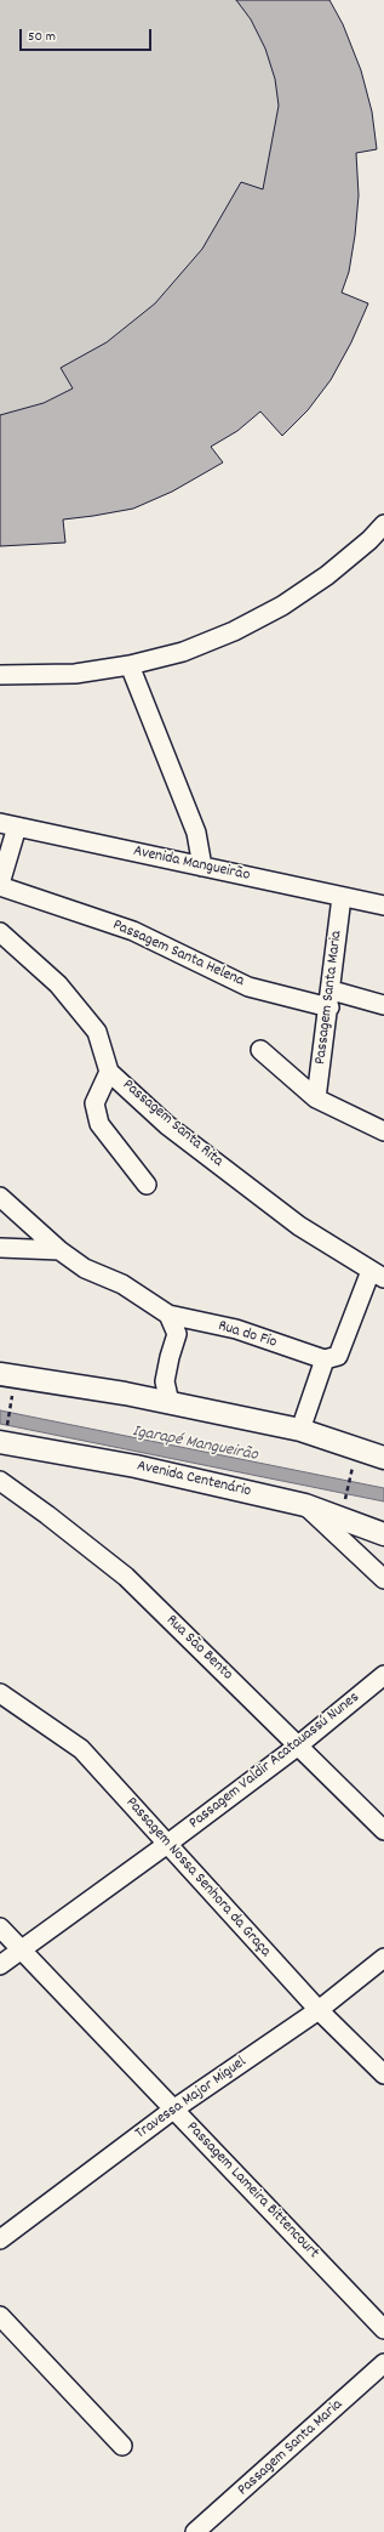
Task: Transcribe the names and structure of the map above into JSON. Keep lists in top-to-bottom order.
{
  "streets": {
    "main road": ["Avenida Centenário"],
    "street": [
      "Avenida Mangueirão",
      "Passagem Santa Helena",
      "Passagem Santa Maria",
      "Passagem Santa Rita",
      "Rua do Fio",
      "Rua São Bento",
      "Passagem Valdir Acatauassú Nunes",
      "Passagem Nossa Senhora da Graça",
      "Travessa Major Miguel",
      "Passagem Lameira Bittencourt"
    ]
  },
  "crossings": [
    ["Avenida Mangueirão", "Passagem Santa Maria"],
    ["Passagem Santa Helena", "Passagem Santa Maria"],
    ["Rua São Bento", "Passagem Valdir Acatauassú Nunes"],
    ["Passagem Valdir Acatauassú Nunes", "Passagem Nossa Senhora da Graça"],
    ["Passagem Valdir Acatauassú Nunes", "Passagem Lameira Bittencourt"],
    ["Passagem Nossa Senhora da Graça", "Travessa Major Miguel"],
    ["Travessa Major Miguel", "Passagem Lameira Bittencourt"]
  ],
  "water": ["Igarapé Mangueirão"],
  "scale_bar": "50 m"
}
